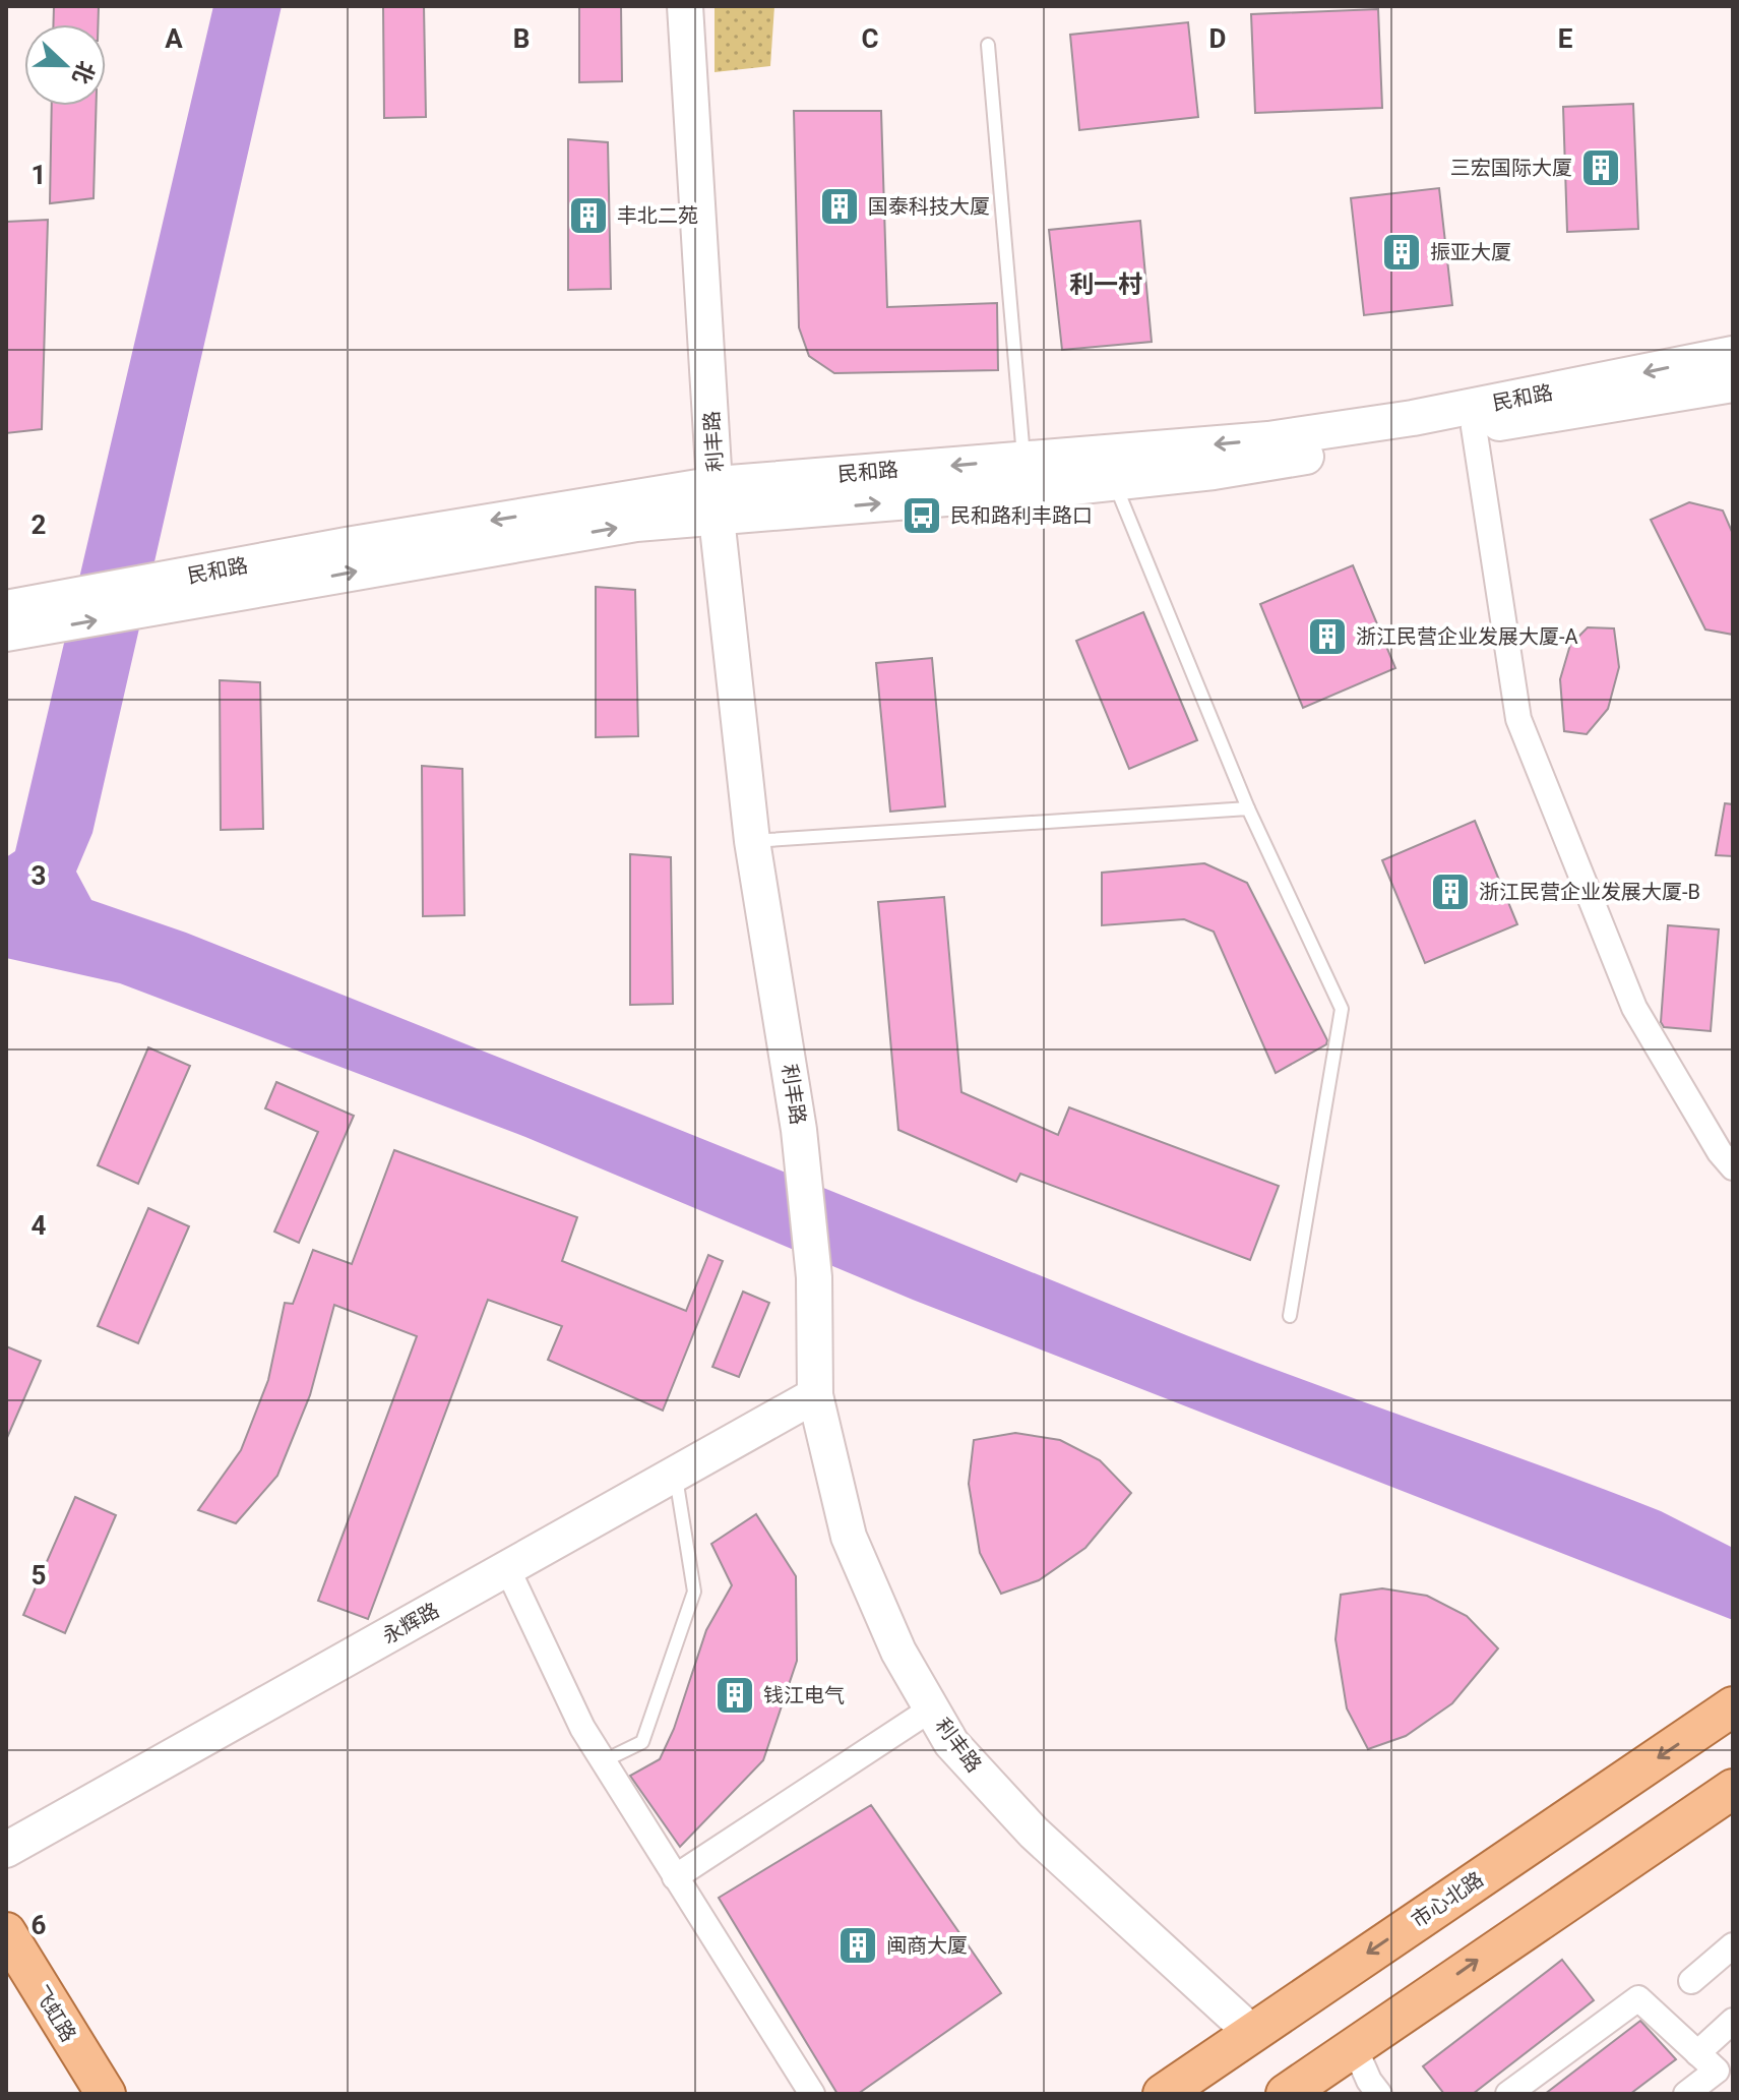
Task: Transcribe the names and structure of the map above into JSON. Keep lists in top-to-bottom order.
{
  "streets": {
    "main road": [
      "民和路",
      "利丰路",
      "永辉路",
      "市心北路",
      "飞虹路"
    ]
  },
  "crossings": [
    ["民和路", "利丰路"],
    ["利丰路", "永辉路"],
    ["利丰路", "市心北路"]
  ],
  "districts": ["利一村"],
  "places": {
    "building": [
      "三宏国际大厦",
      "国泰科技大厦",
      "丰北二苑",
      "振亚大厦",
      "浙江民营企业发展大厦-A",
      "浙江民营企业发展大厦-B",
      "钱江电气",
      "闽商大厦"
    ],
    "bus stop": ["民和路利丰路口"]
  },
  "north": "right",
  "grid": {
    "columns": [
      "A",
      "B",
      "C",
      "D",
      "E"
    ],
    "rows": [
      "1",
      "2",
      "3",
      "4",
      "5",
      "6"
    ]
  }
}
